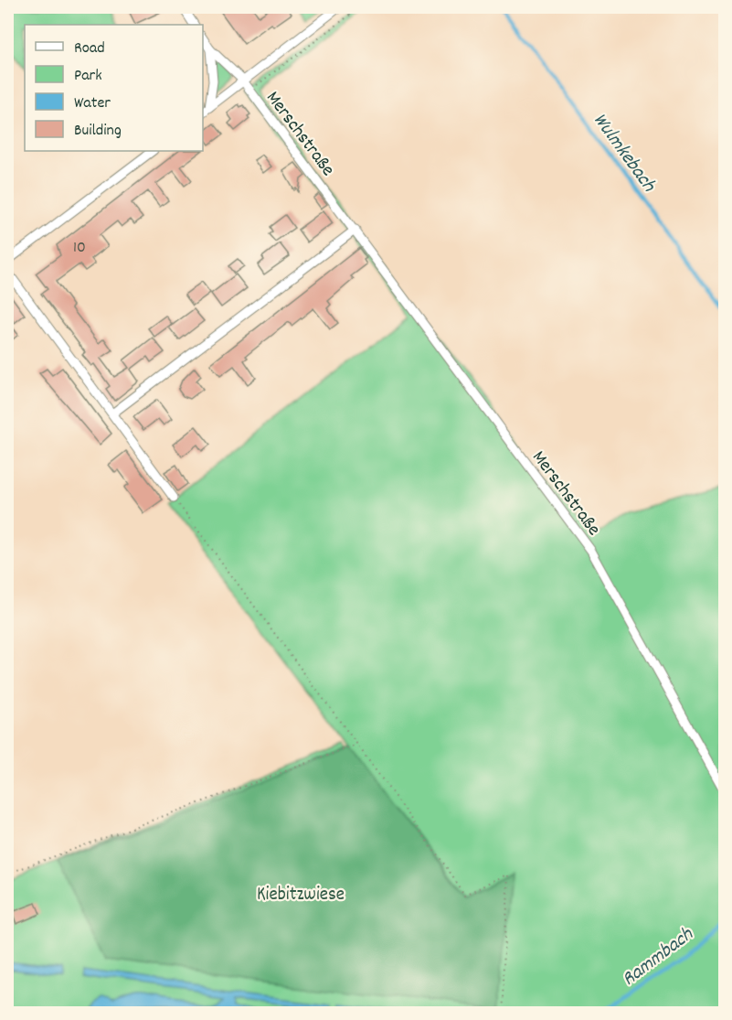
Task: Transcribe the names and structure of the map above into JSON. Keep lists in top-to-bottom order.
{
  "streets": {
    "street": ["Merschstraße"]
  },
  "water": ["Wulmkebach", "Rammbach"],
  "parks": ["Kiebitzwiese"],
  "house_numbers": ["10"],
  "legend": [
    "Road",
    "Park",
    "Water",
    "Building"
  ]
}
